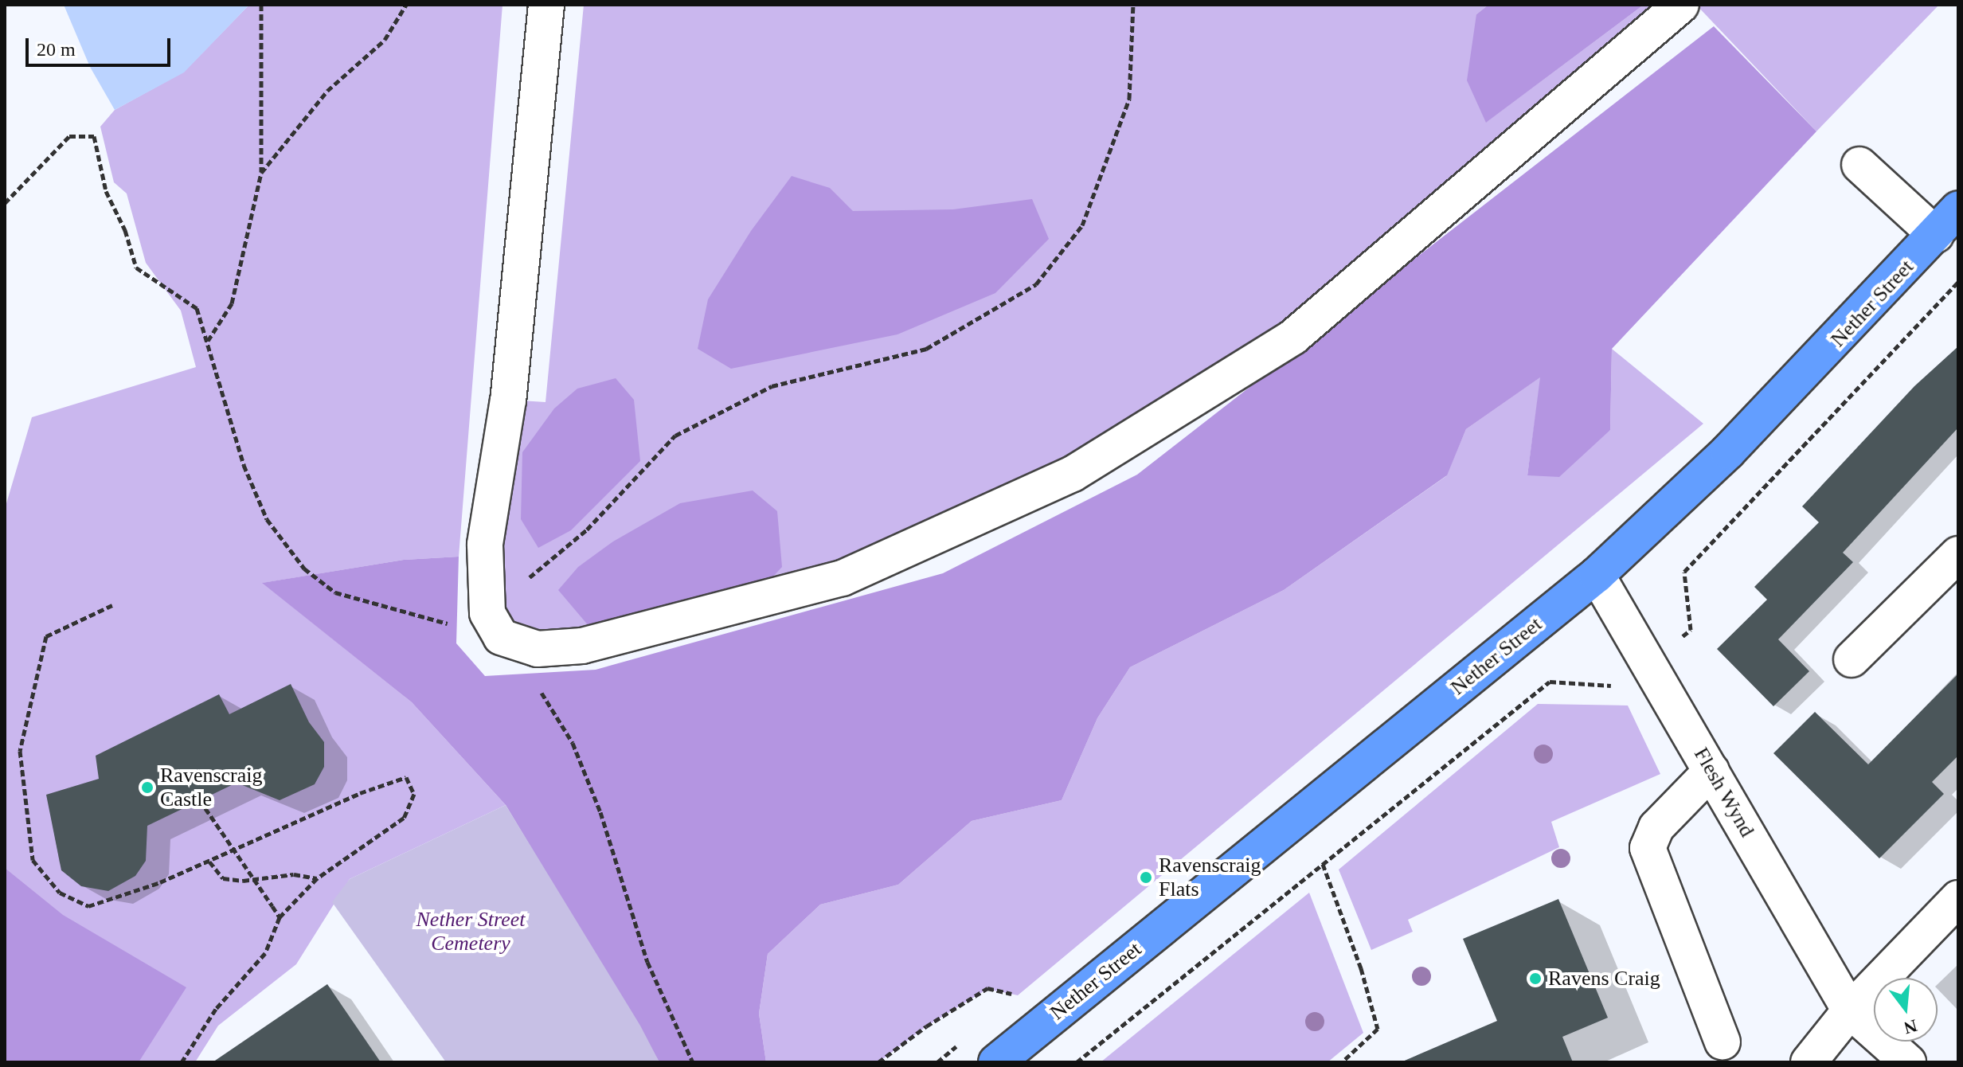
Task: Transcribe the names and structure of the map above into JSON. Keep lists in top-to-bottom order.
{
  "streets": {
    "main road": ["Nether Street"],
    "street": ["Flesh Wynd"]
  },
  "crossings": [
    ["Nether Street", "Flesh Wynd"]
  ],
  "parks": ["Nether Street Cemetery"],
  "places": ["Ravenscraig Castle", "Ravenscraig Flats", "Ravens Craig"],
  "scale_bar": "20 m",
  "north": "bottom"
}
